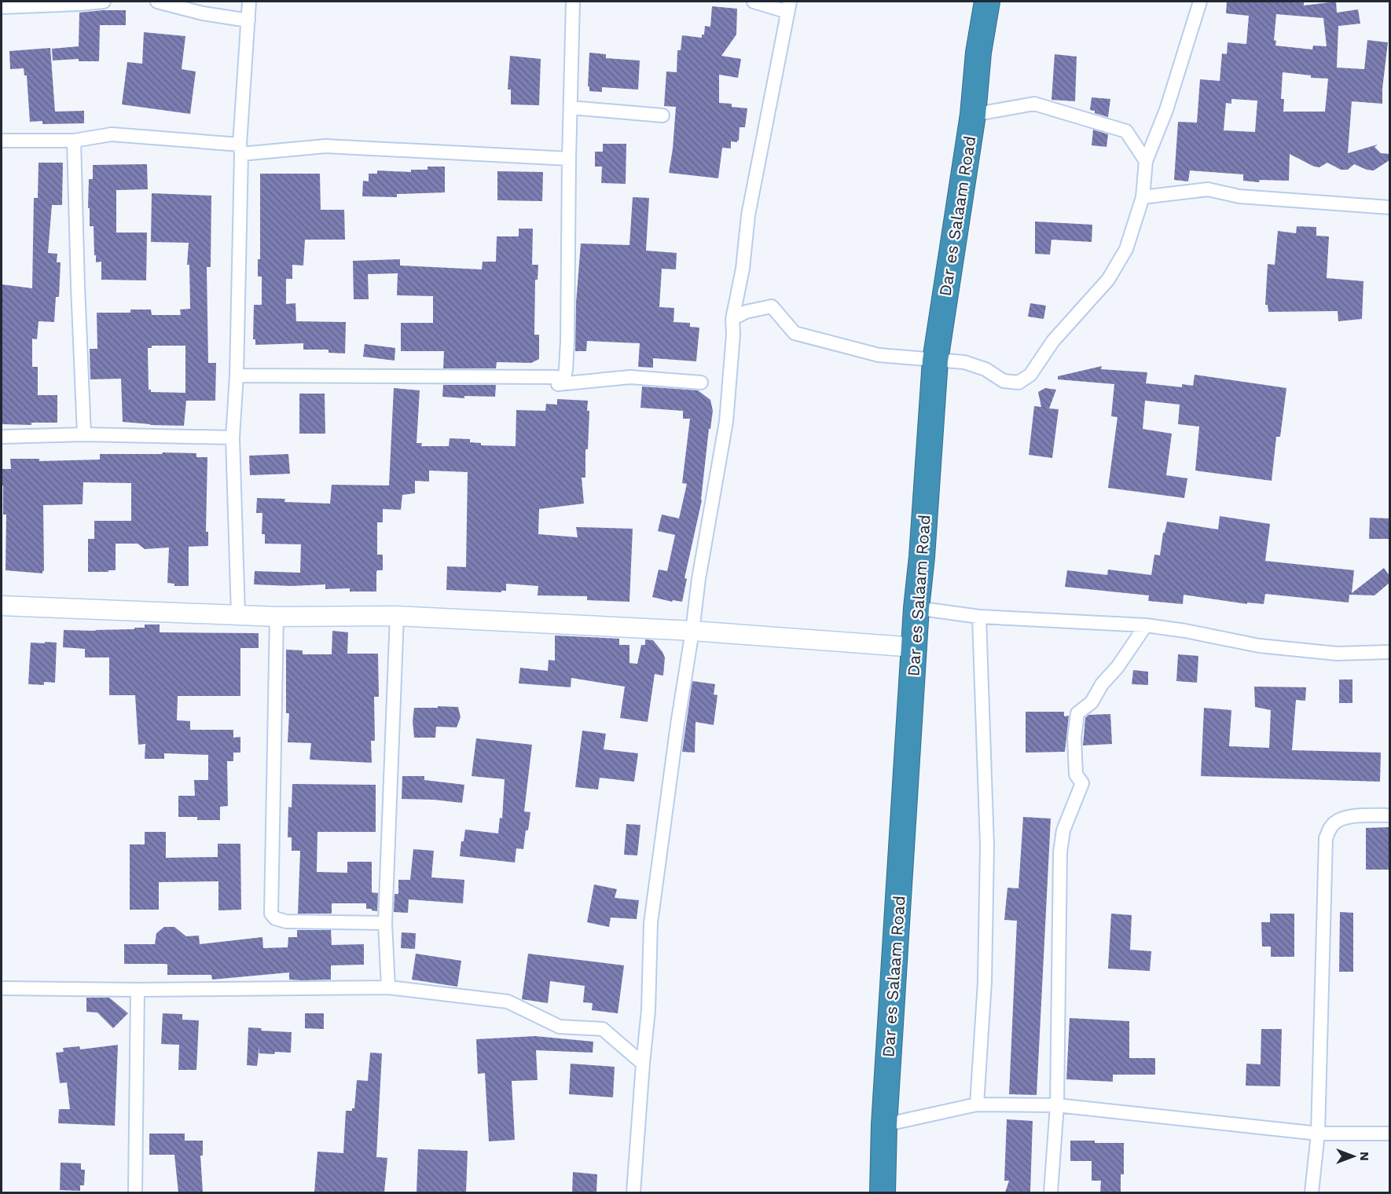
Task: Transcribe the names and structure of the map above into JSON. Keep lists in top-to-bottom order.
{
  "streets": {
    "highway": ["Dar es Salaam Road"]
  },
  "north": "right"
}
